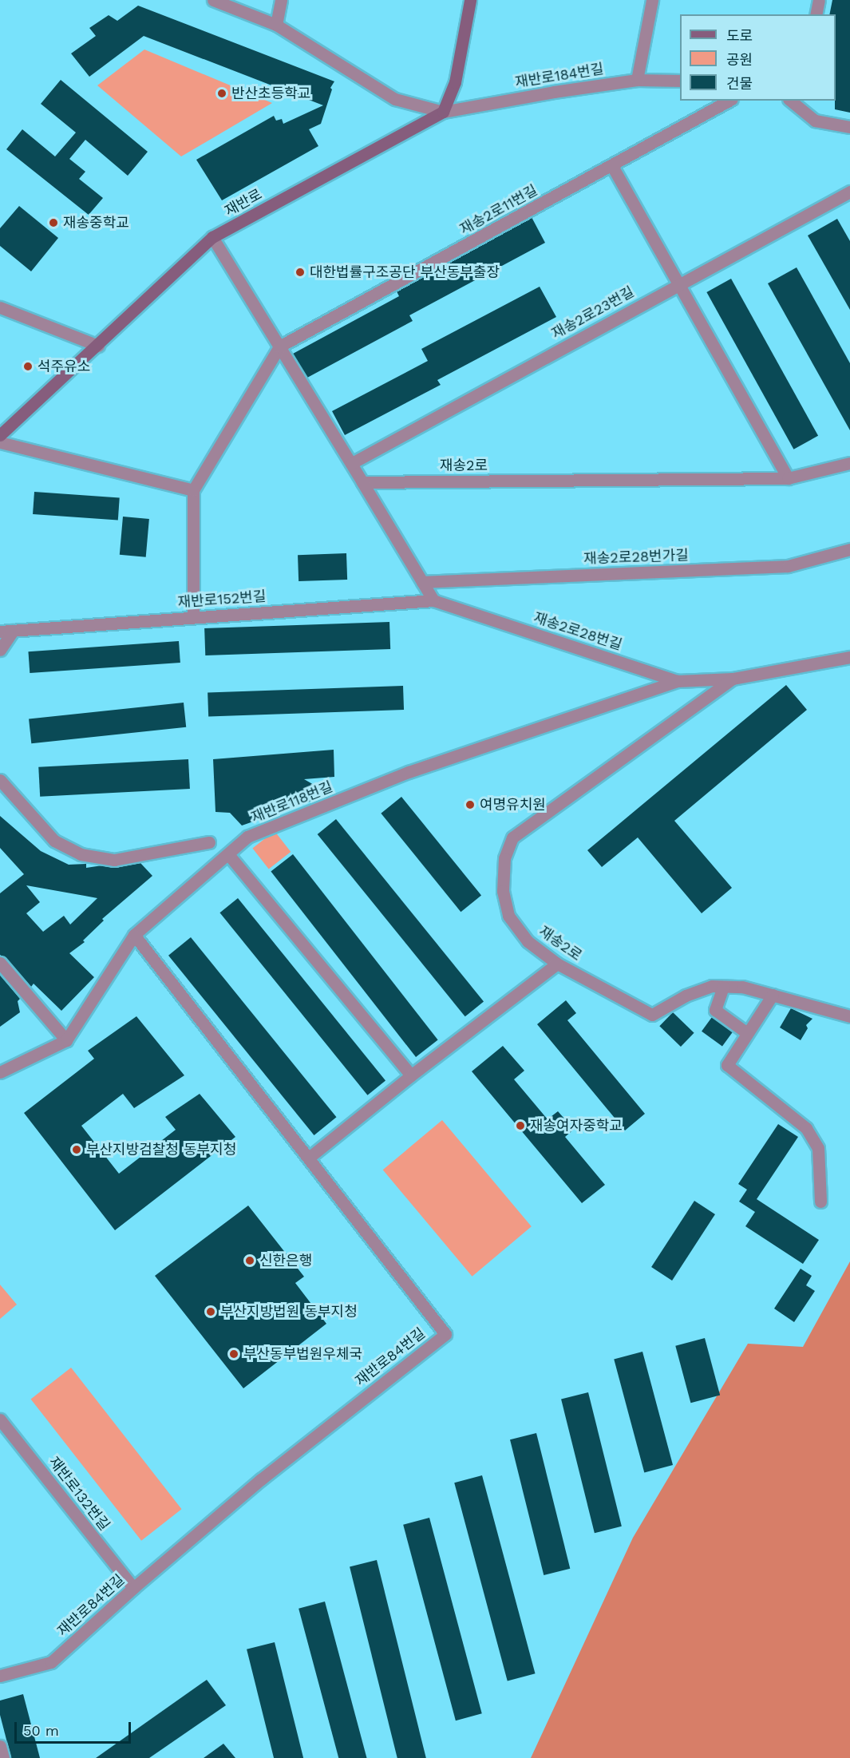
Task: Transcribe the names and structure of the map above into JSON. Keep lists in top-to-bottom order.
{
  "streets": {
    "main road": ["재반로"],
    "street": [
      "재반로184번길",
      "재송2로11번길",
      "재송2로23번길",
      "재송2로",
      "재송2로28번가길",
      "재반로152번길",
      "재송2로28번길",
      "재반로118번길",
      "재반로84번길",
      "재반로132번길"
    ]
  },
  "crossings": [
    ["재반로184번길", "재반로"],
    ["재송2로", "재송2로28번길"],
    ["재반로152번길", "재송2로28번길"],
    ["재송2로28번길", "재반로118번길"],
    ["재반로84번길", "재반로132번길"]
  ],
  "places": [
    "반산초등학교",
    "재송중학교",
    "대한법률구조공단 부산동부출장",
    "석주유소",
    "여명유치원",
    "재송여자중학교",
    "부산지방검찰청 동부지청",
    "신한은행",
    "부산지방법원 동부지청",
    "부산동부법원우체국"
  ],
  "legend": ["도로", "공원", "건물"],
  "scale_bar": "50 m"
}
